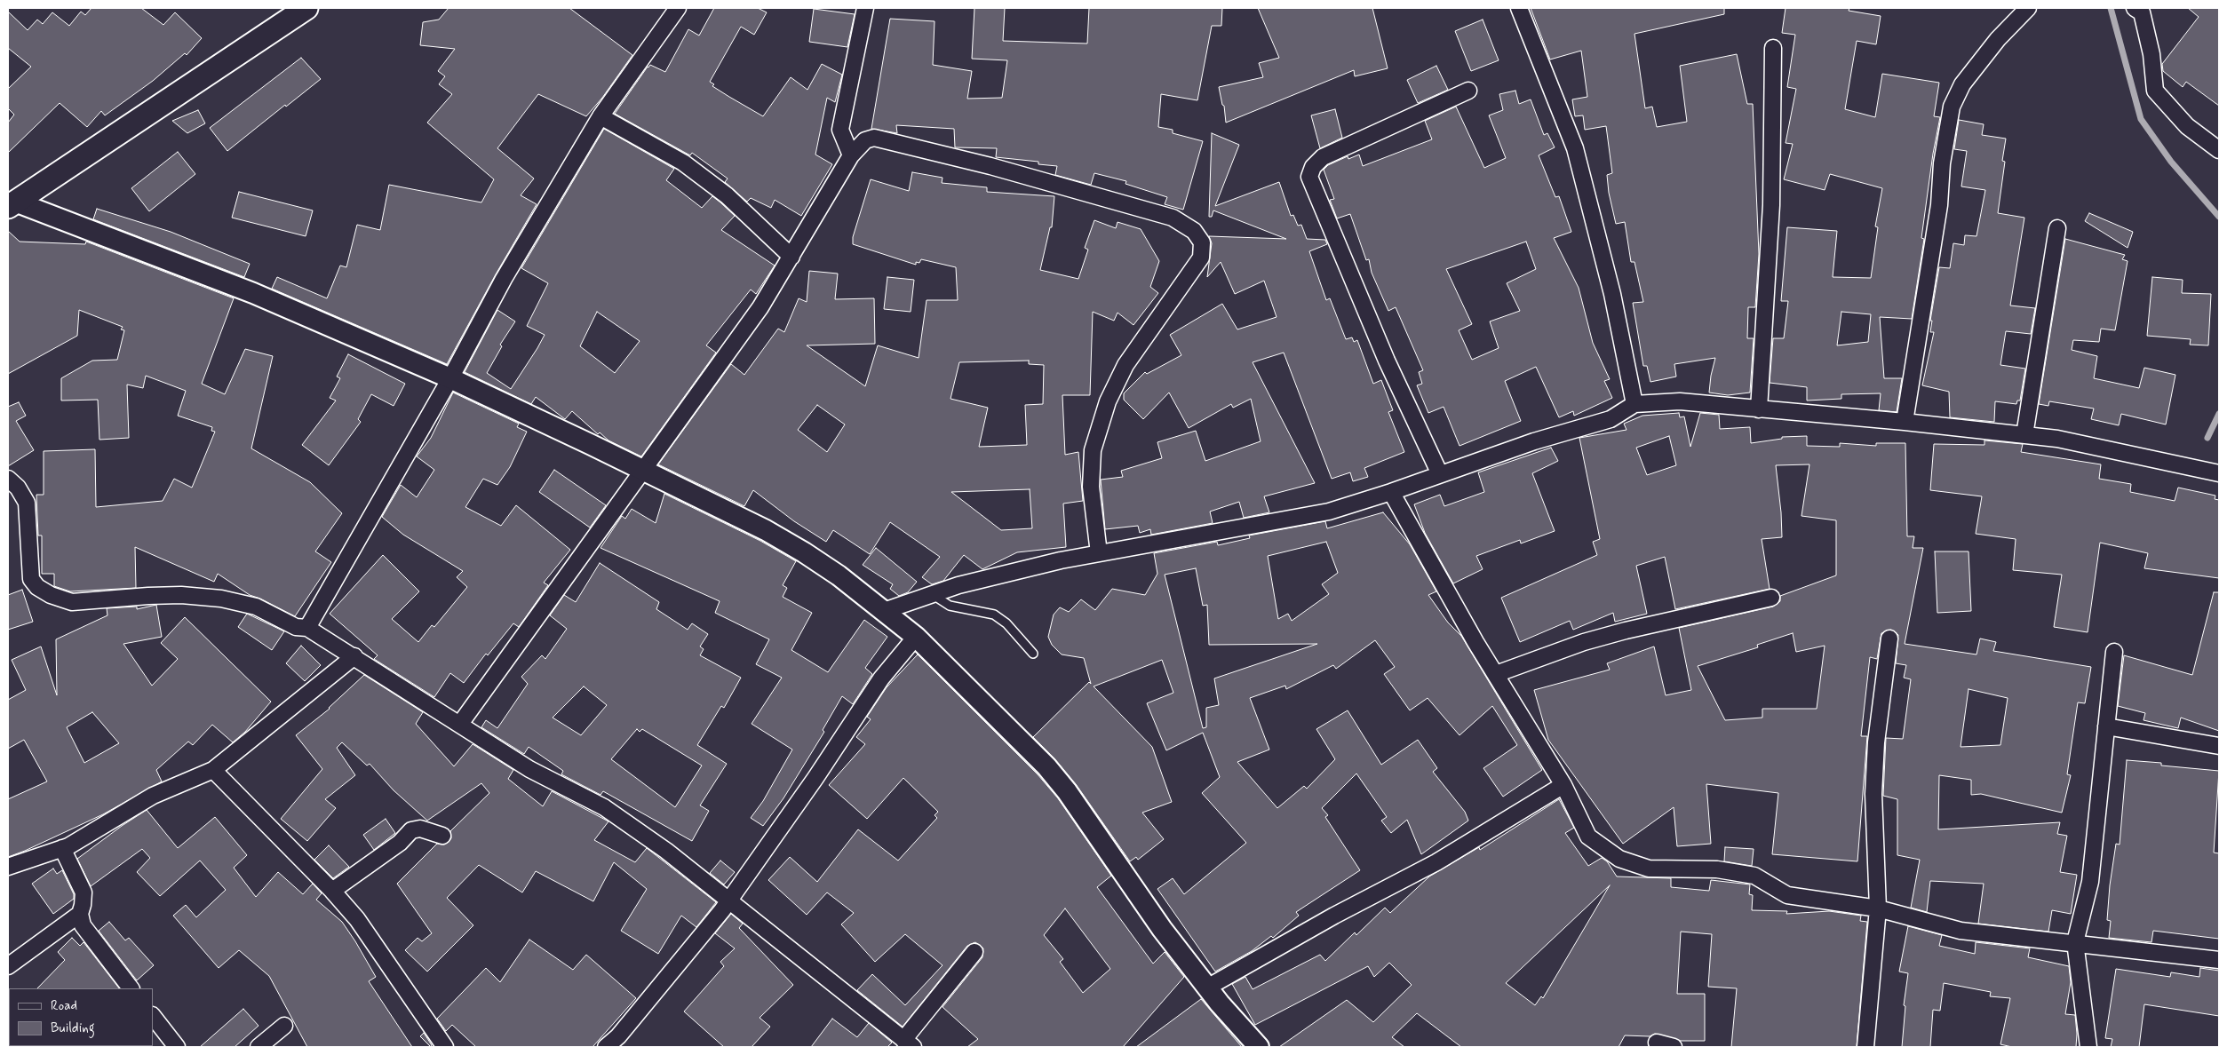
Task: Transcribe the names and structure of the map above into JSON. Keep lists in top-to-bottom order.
{
  "legend": ["Road", "Building"]
}
